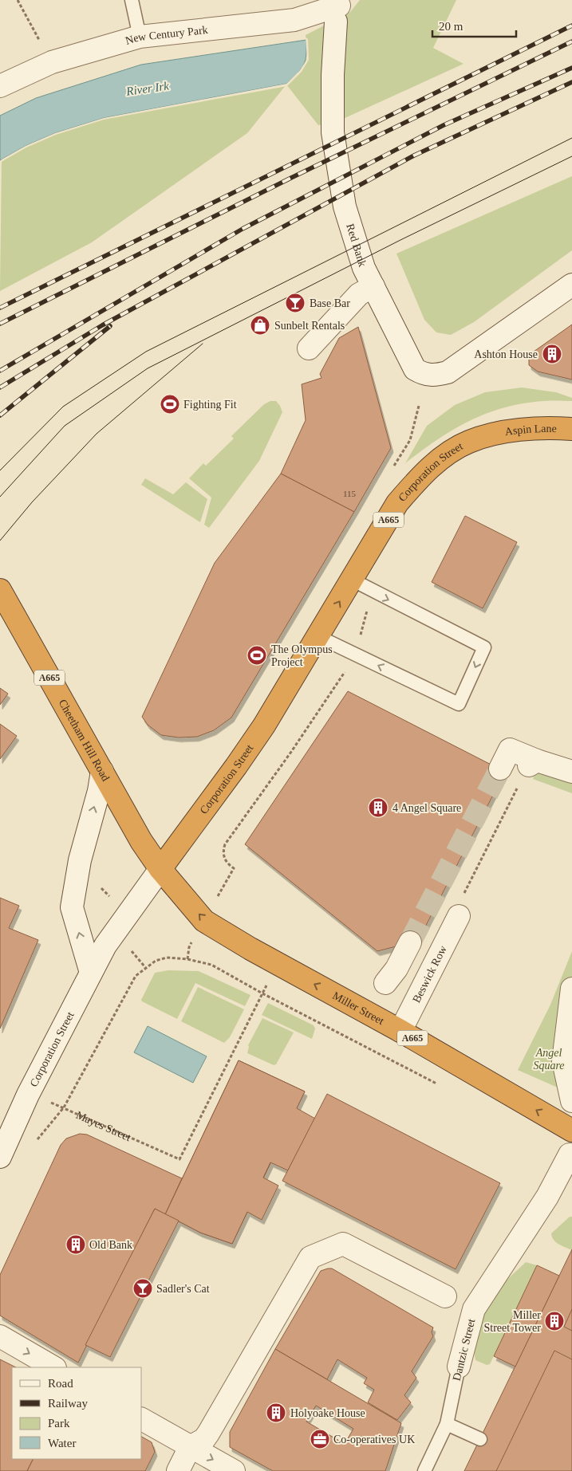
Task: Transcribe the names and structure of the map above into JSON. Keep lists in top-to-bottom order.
{
  "streets": {
    "highway": [
      "Aspin Lane",
      "Corporation Street",
      "A665",
      "Cheetham Hill Road",
      "Miller Street"
    ],
    "street": [
      "New Century Park",
      "Red Bank",
      "Beswick Row",
      "Dantzic Street"
    ],
    "path": ["Mayes Street"]
  },
  "crossings": [
    ["New Century Park", "Red Bank"],
    ["Aspin Lane", "Corporation Street"],
    ["Corporation Street", "Cheetham Hill Road"],
    ["Corporation Street", "Miller Street"],
    ["Corporation Street", "Mayes Street"],
    ["Cheetham Hill Road", "Miller Street"],
    ["Beswick Row", "Miller Street"]
  ],
  "one_way": ["Miller Street"],
  "water": ["River Irk"],
  "parks": ["Angel Square"],
  "places": {
    "bar": ["Base Bar", "Sadler's Cat"],
    "shop": ["Sunbelt Rentals"],
    "building": [
      "Ashton House",
      "4 Angel Square",
      "Old Bank",
      "Miller Street Tower",
      "Holyoake House"
    ],
    "sports": ["Fighting Fit", "The Olympus Project"],
    "office": ["Co-operatives UK"]
  },
  "house_numbers": ["115"],
  "legend": [
    "Road",
    "Railway",
    "Park",
    "Water"
  ],
  "scale_bar": "20 m"
}
